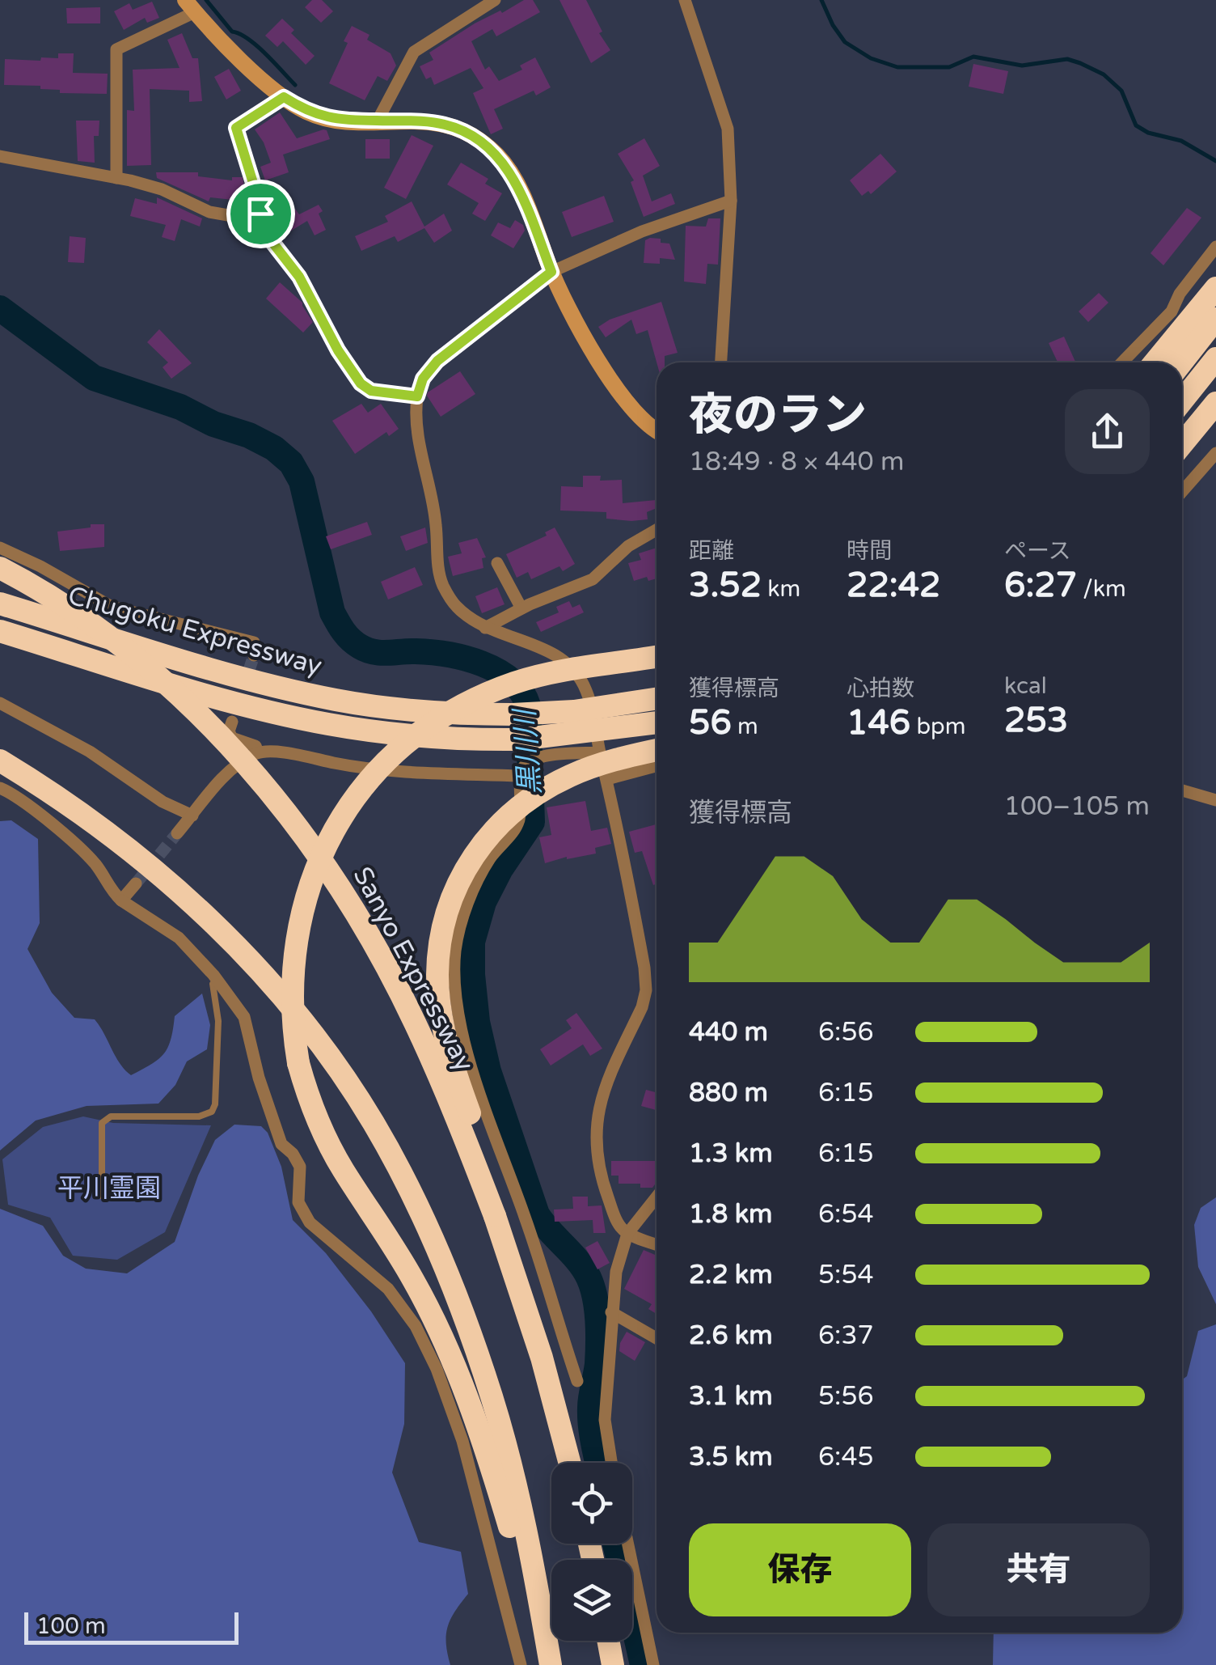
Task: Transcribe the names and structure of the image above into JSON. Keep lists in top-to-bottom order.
{
  "streets": {
    "highway": ["Chugoku Expressway", "Sanyo Expressway"]
  },
  "water": ["黒川川"],
  "parks": ["平川霊園"],
  "scale_bar": "100 m",
  "page": {
    "heading": ["夜のラン", "18:49 · 8 × 440 m"],
    "stats": [
      ["距離", "3.52 km"],
      ["時間", "22:42"],
      ["ペース", "6:27 /km"],
      ["獲得標高", "56 m"],
      ["心拍数", "146 bpm"],
      ["kcal", "253"]
    ],
    "chart": ["獲得標高", "100–105 m"],
    "list": [
      {
        "name": "440 m",
        "note": "6:56"
      },
      {
        "name": "880 m",
        "note": "6:15"
      },
      {
        "name": "1.3 km",
        "note": "6:15"
      },
      {
        "name": "1.8 km",
        "note": "6:54"
      },
      {
        "name": "2.2 km",
        "note": "5:54"
      },
      {
        "name": "2.6 km",
        "note": "6:37"
      },
      {
        "name": "3.1 km",
        "note": "5:56"
      },
      {
        "name": "3.5 km",
        "note": "6:45"
      }
    ],
    "buttons": ["保存", "共有"],
    "scale": "100 m"
  }
}
